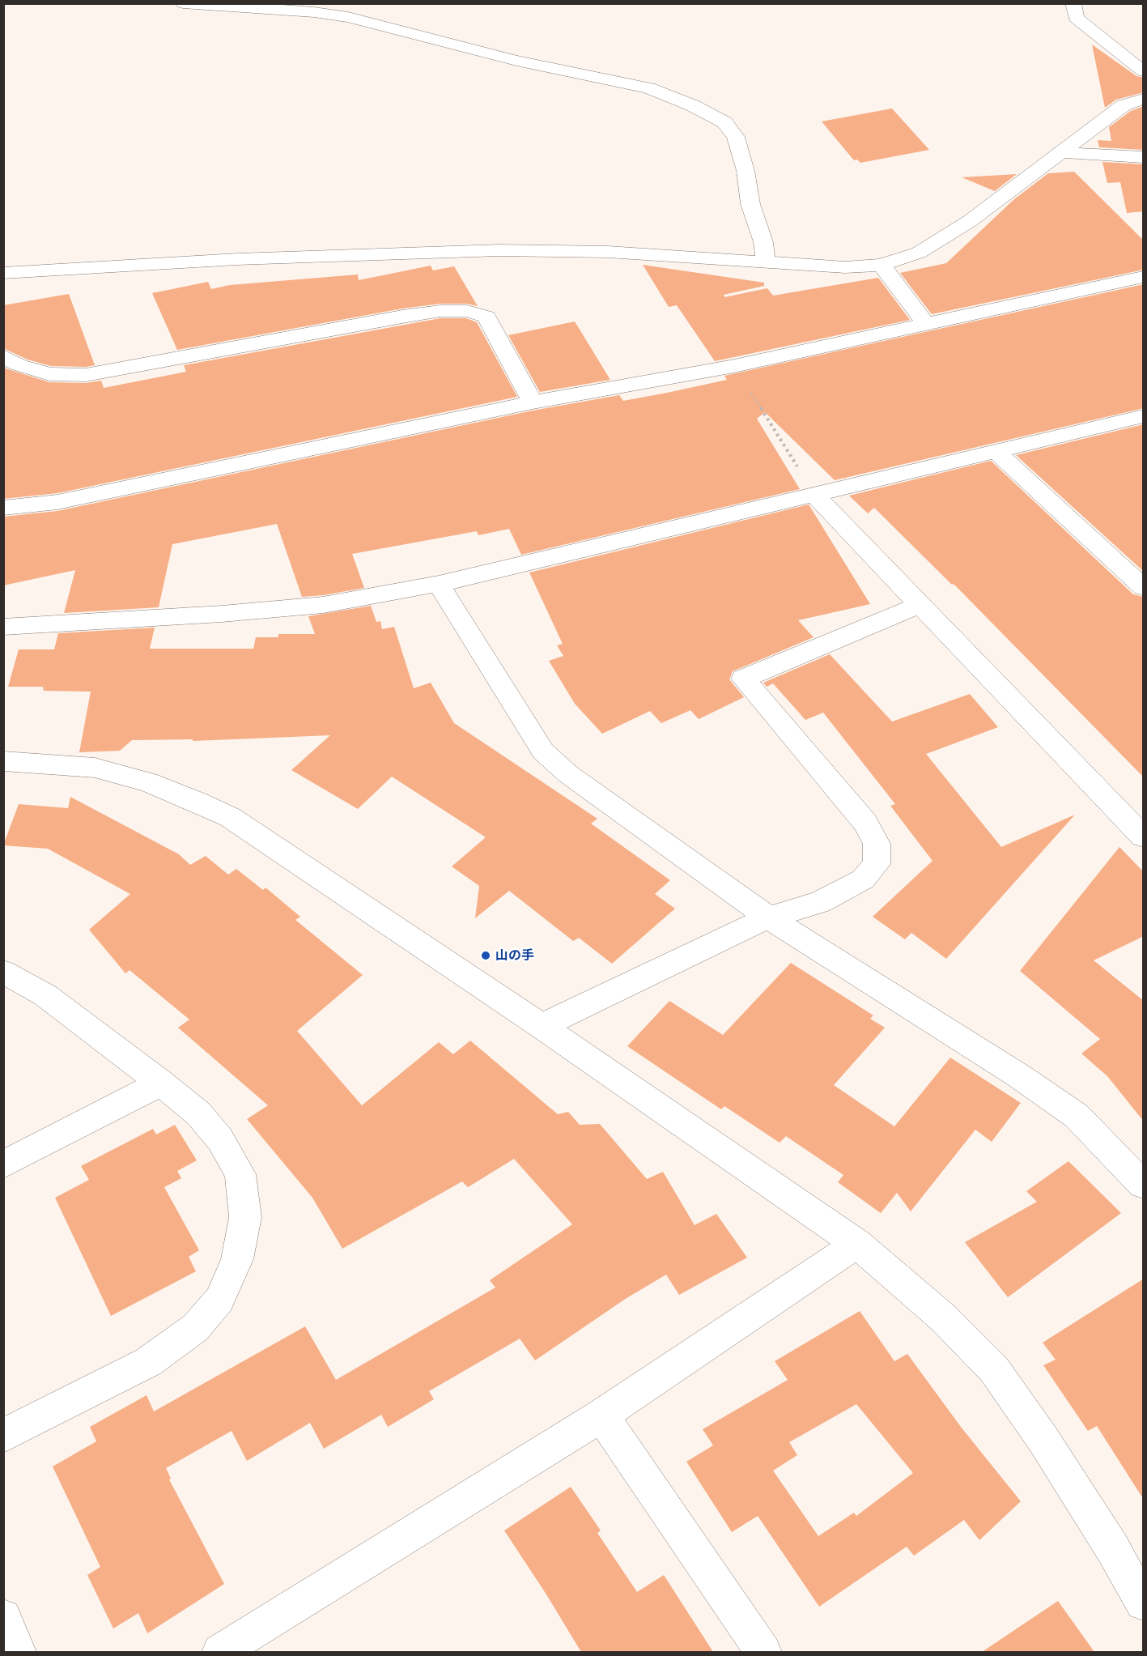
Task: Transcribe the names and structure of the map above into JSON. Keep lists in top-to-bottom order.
{
  "places": ["山の手"]
}
